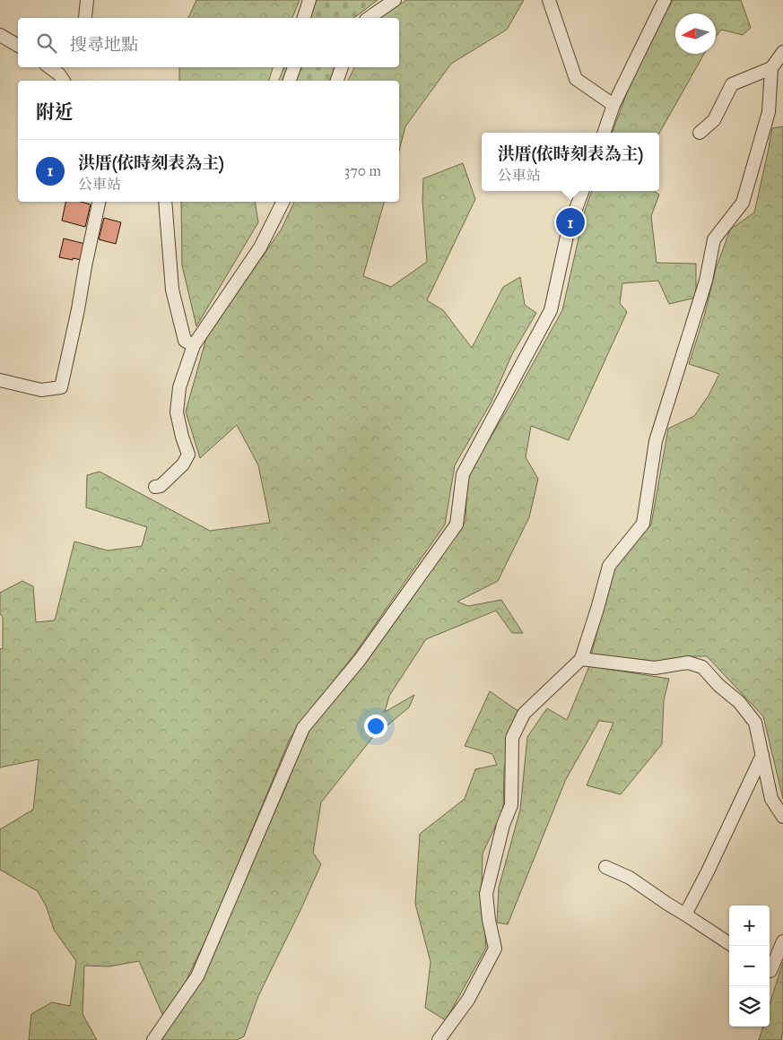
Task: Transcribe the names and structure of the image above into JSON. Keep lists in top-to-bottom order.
{
  "north": "left",
  "page": {
    "search": "搜尋地點",
    "heading": "附近",
    "popup": ["洪厝(依時刻表為主)", "公車站"],
    "list": [
      {
        "mark": "1",
        "name": "洪厝(依時刻表為主)",
        "note": "公車站",
        "value": "370 m"
      }
    ],
    "pins": "1",
    "map_buttons": ["+", "−"]
  }
}
